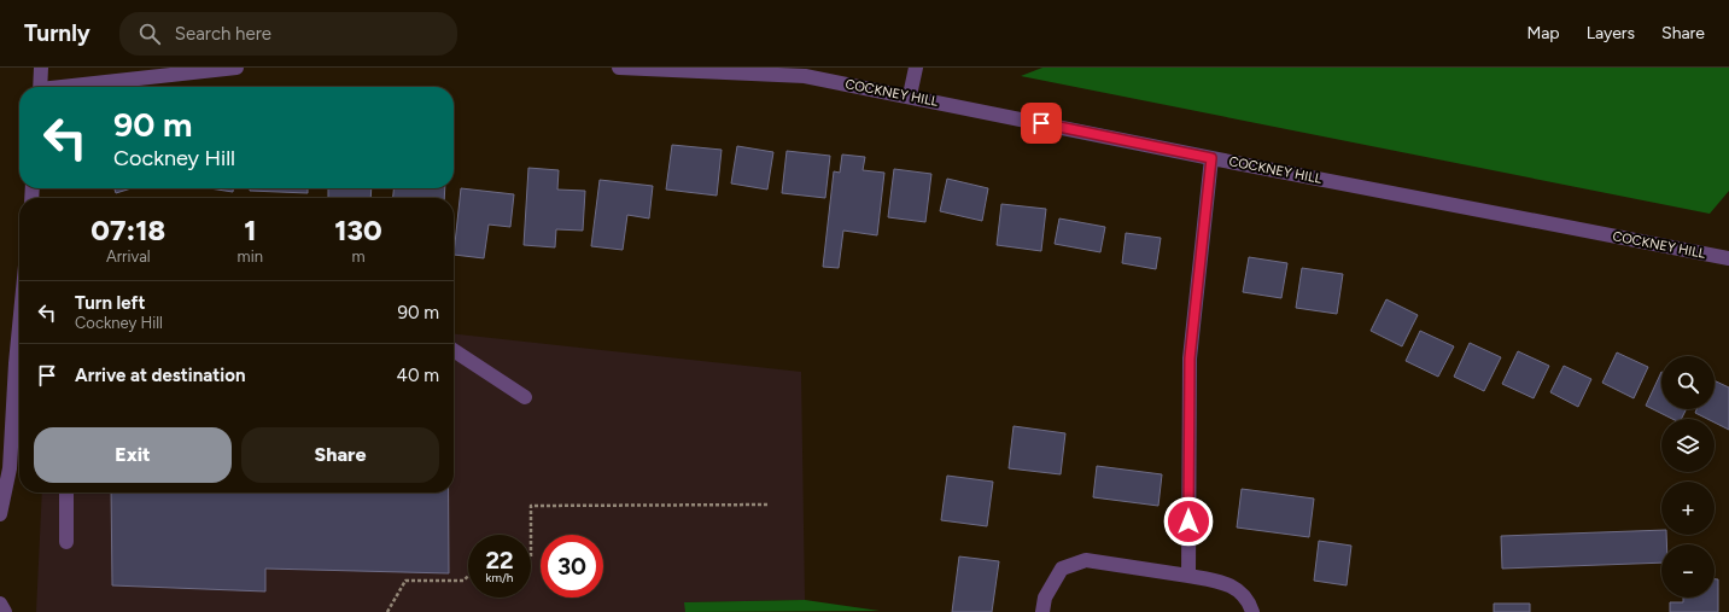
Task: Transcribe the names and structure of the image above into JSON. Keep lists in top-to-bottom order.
{
  "streets": {
    "street": ["COCKNEY HILL"]
  },
  "page": {
    "header": "Turnly",
    "search": "Search here",
    "nav": ["Map", "Layers", "Share"],
    "turn": ["90 m", "Cockney Hill"],
    "eta": [
      "07:18",
      "Arrival",
      "1",
      "min",
      "130",
      "m"
    ],
    "list": [
      {
        "name": "Turn left",
        "note": "Cockney Hill",
        "value": "90 m"
      },
      {
        "name": "Arrive at destination",
        "value": "40 m"
      }
    ],
    "map_buttons": ["+", "−"],
    "buttons": ["Exit", "Share"],
    "speed": "22 km/h",
    "limit": "30"
  }
}
